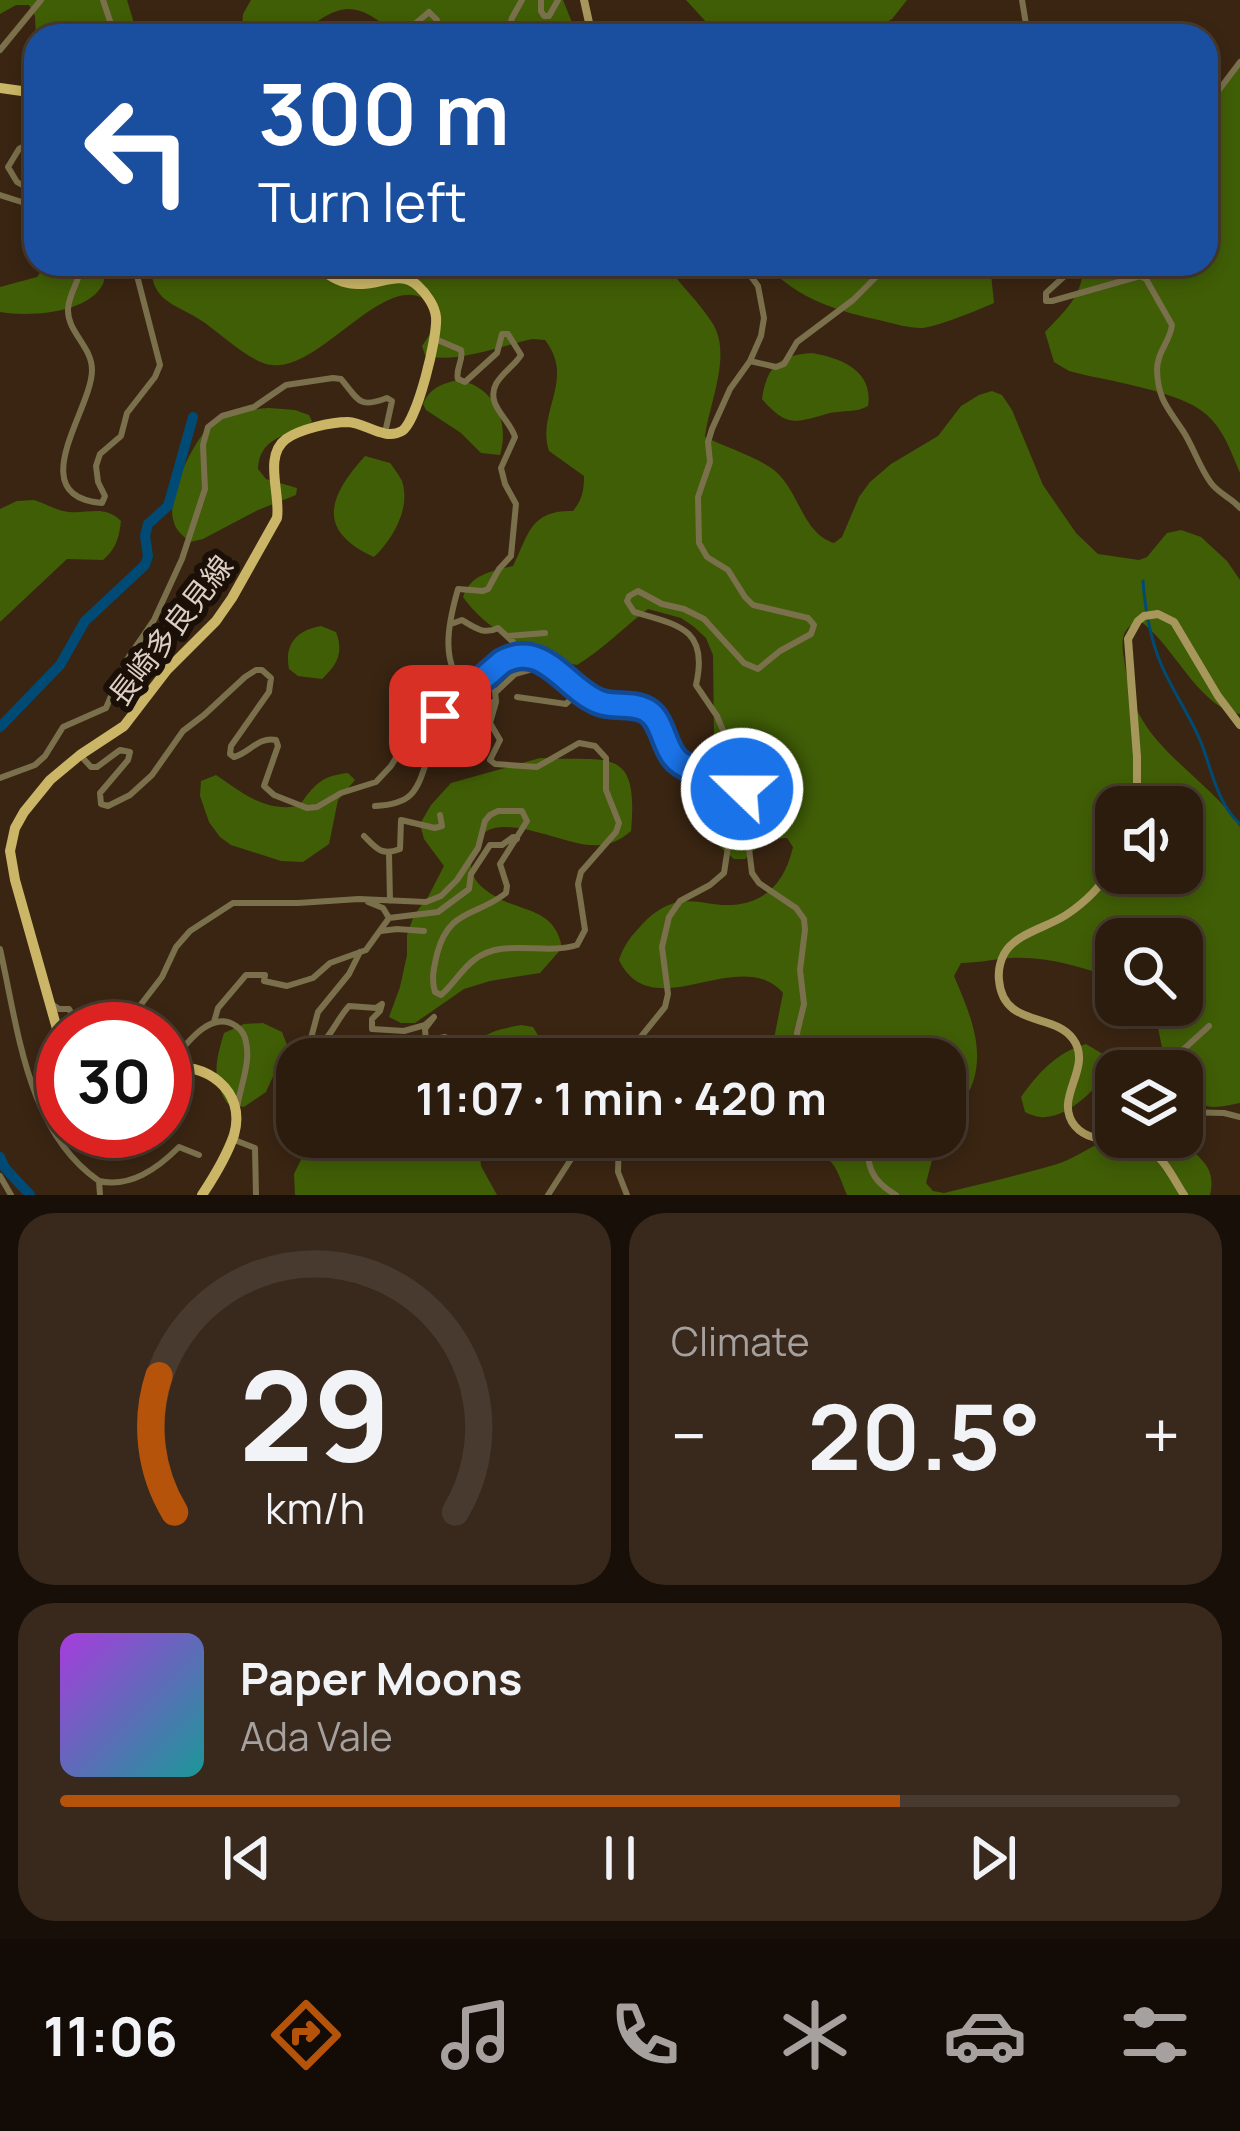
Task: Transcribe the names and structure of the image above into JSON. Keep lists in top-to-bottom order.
{
  "streets": {
    "main road": ["長崎多良見線"]
  },
  "page": {
    "turn": ["300 m", "Turn left"],
    "limit": "30",
    "trip": "11:07 · 1 min · 420 m",
    "tile": "Climate",
    "heat": ["−", "20.5°", "+"],
    "song": ["Paper Moons", "Ada Vale"],
    "tabs": "11:06",
    "gauge": ["29", "km/h"]
  }
}
